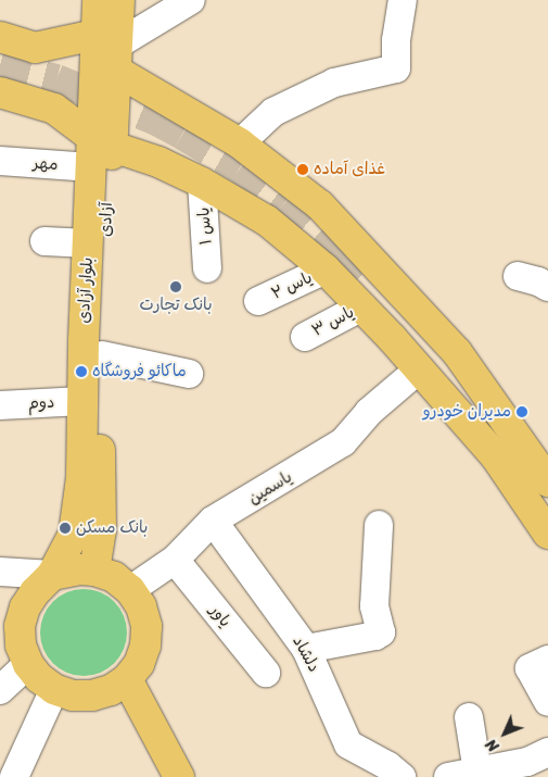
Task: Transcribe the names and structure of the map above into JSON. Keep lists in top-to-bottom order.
{
  "streets": {
    "main road": ["آزادی", "بلوار آزادی"],
    "street": [
      "مهر",
      "یاس ۱",
      "یاس ۲",
      "یاس ۳",
      "دوم",
      "یاسمین",
      "یاور",
      "دلشاد"
    ]
  },
  "crossings": [
    ["مهر", "بلوار آزادی"],
    ["آزادی", "بلوار آزادی"],
    ["آزادی", "یاسمین"],
    ["بلوار آزادی", "دوم"],
    ["بلوار آزادی", "یاسمین"],
    ["یاسمین", "یاور"],
    ["یاسمین", "دلشاد"]
  ],
  "places": [
    "غذای آماده",
    "بانک تجارت",
    "ماکائو فروشگاه",
    "مدیران خودرو",
    "بانک مسکن"
  ],
  "north": "bottom left"
}
